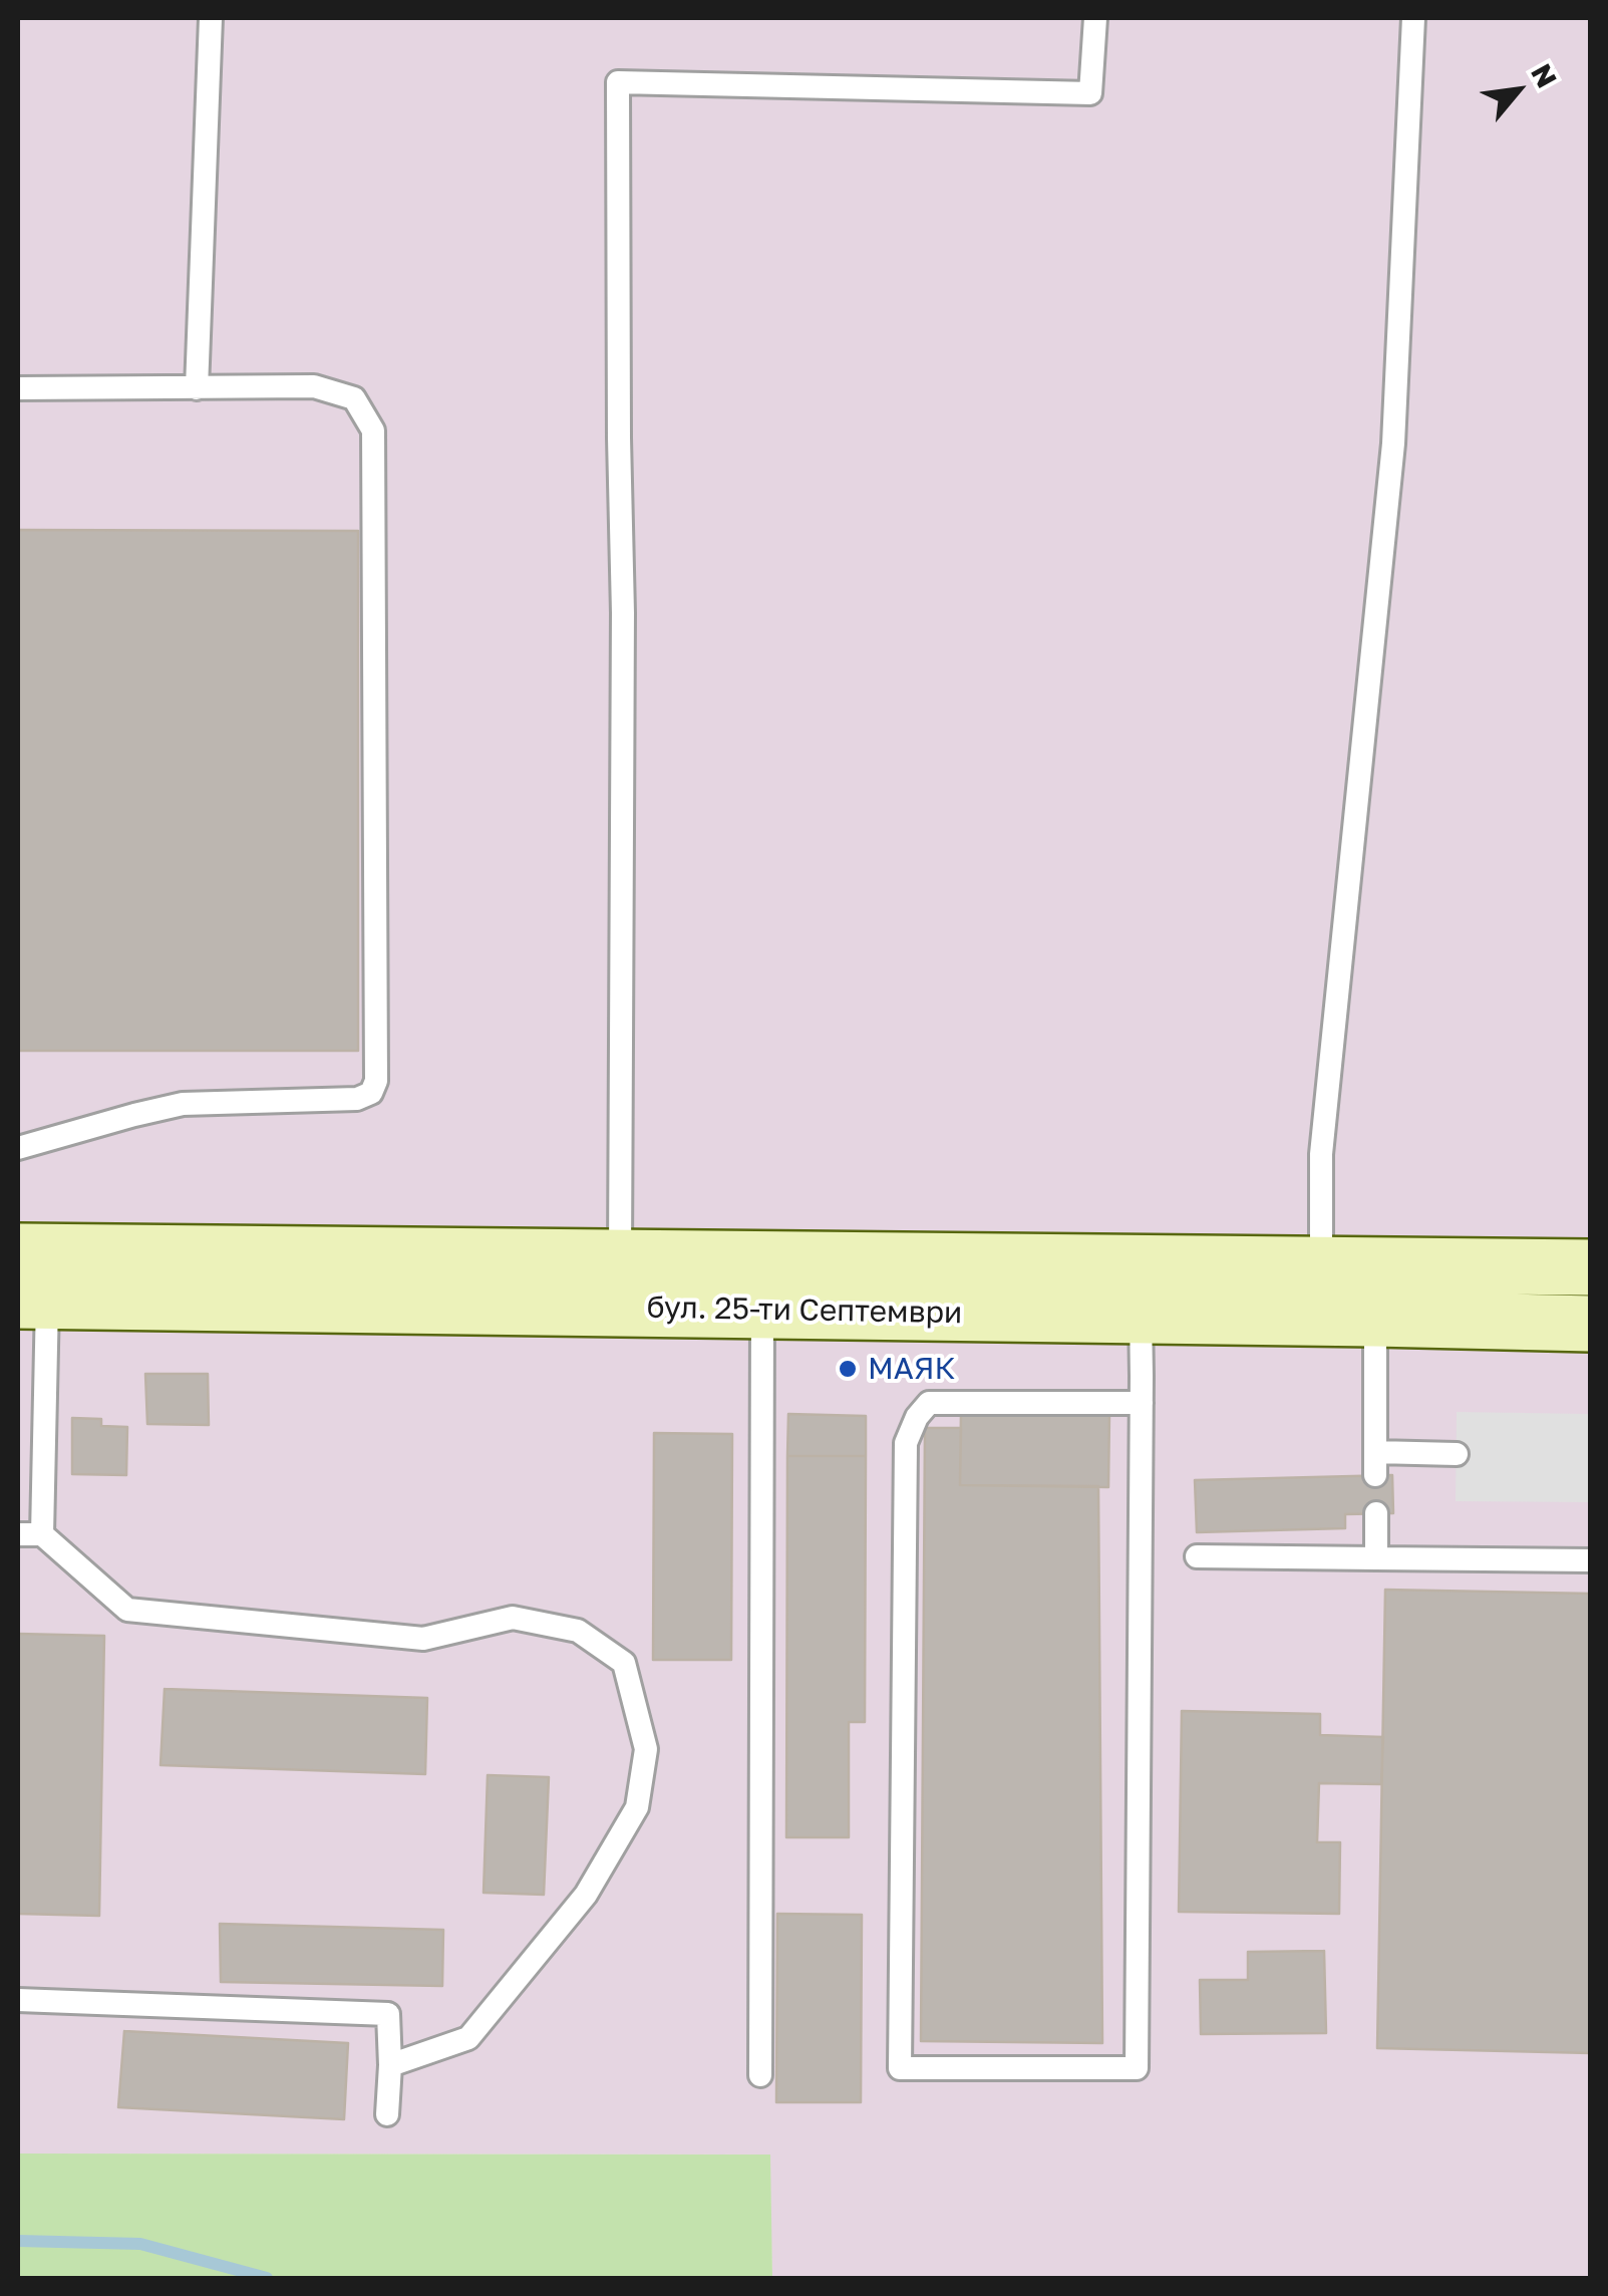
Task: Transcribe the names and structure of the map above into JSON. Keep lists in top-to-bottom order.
{
  "streets": {
    "main road": ["бул. 25-ти Септември"]
  },
  "places": ["МАЯК"],
  "north": "top right"
}
